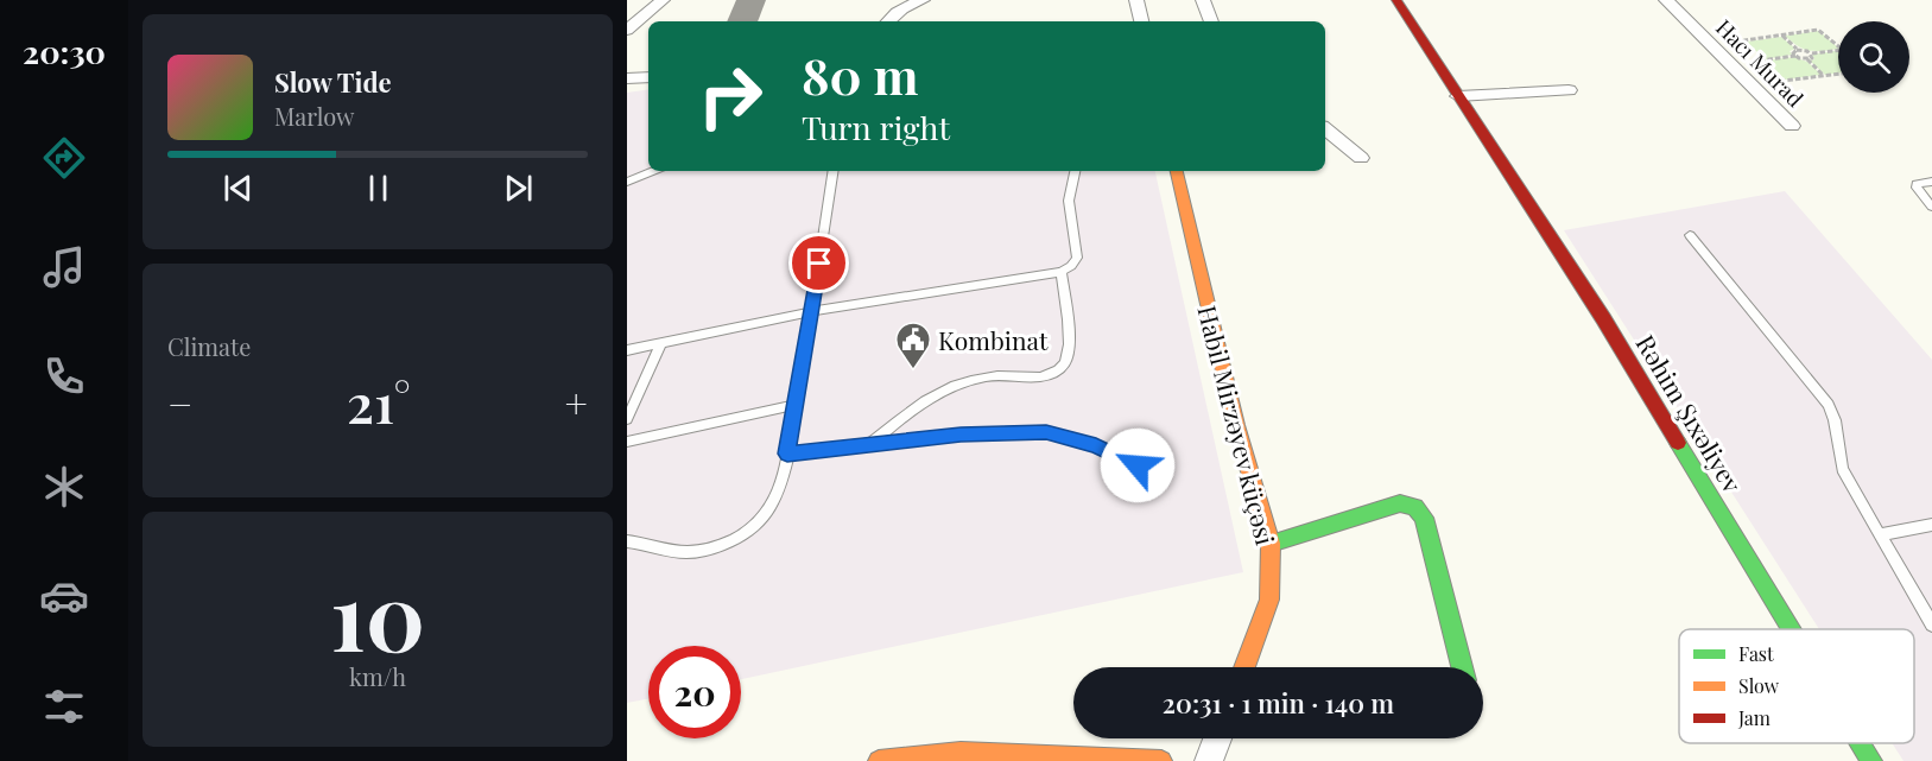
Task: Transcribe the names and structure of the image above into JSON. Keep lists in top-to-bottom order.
{
  "streets": {
    "street": ["Hacı Murad", "Rəhim Şıxəliyev", "Habil Mirzəyev küçəsi"]
  },
  "places": {
    "public building": ["Kombinat"]
  },
  "legend": ["Fast", "Slow", "Jam"],
  "page": {
    "tabs": "20:30",
    "turn": ["80 m", "Turn right"],
    "song": ["Slow Tide", "Marlow"],
    "tile": [
      "Climate",
      ["10", "km/h"]
    ],
    "heat": ["−", "21°", "+"],
    "limit": "20",
    "trip": "20:31 · 1 min · 140 m"
  }
}
